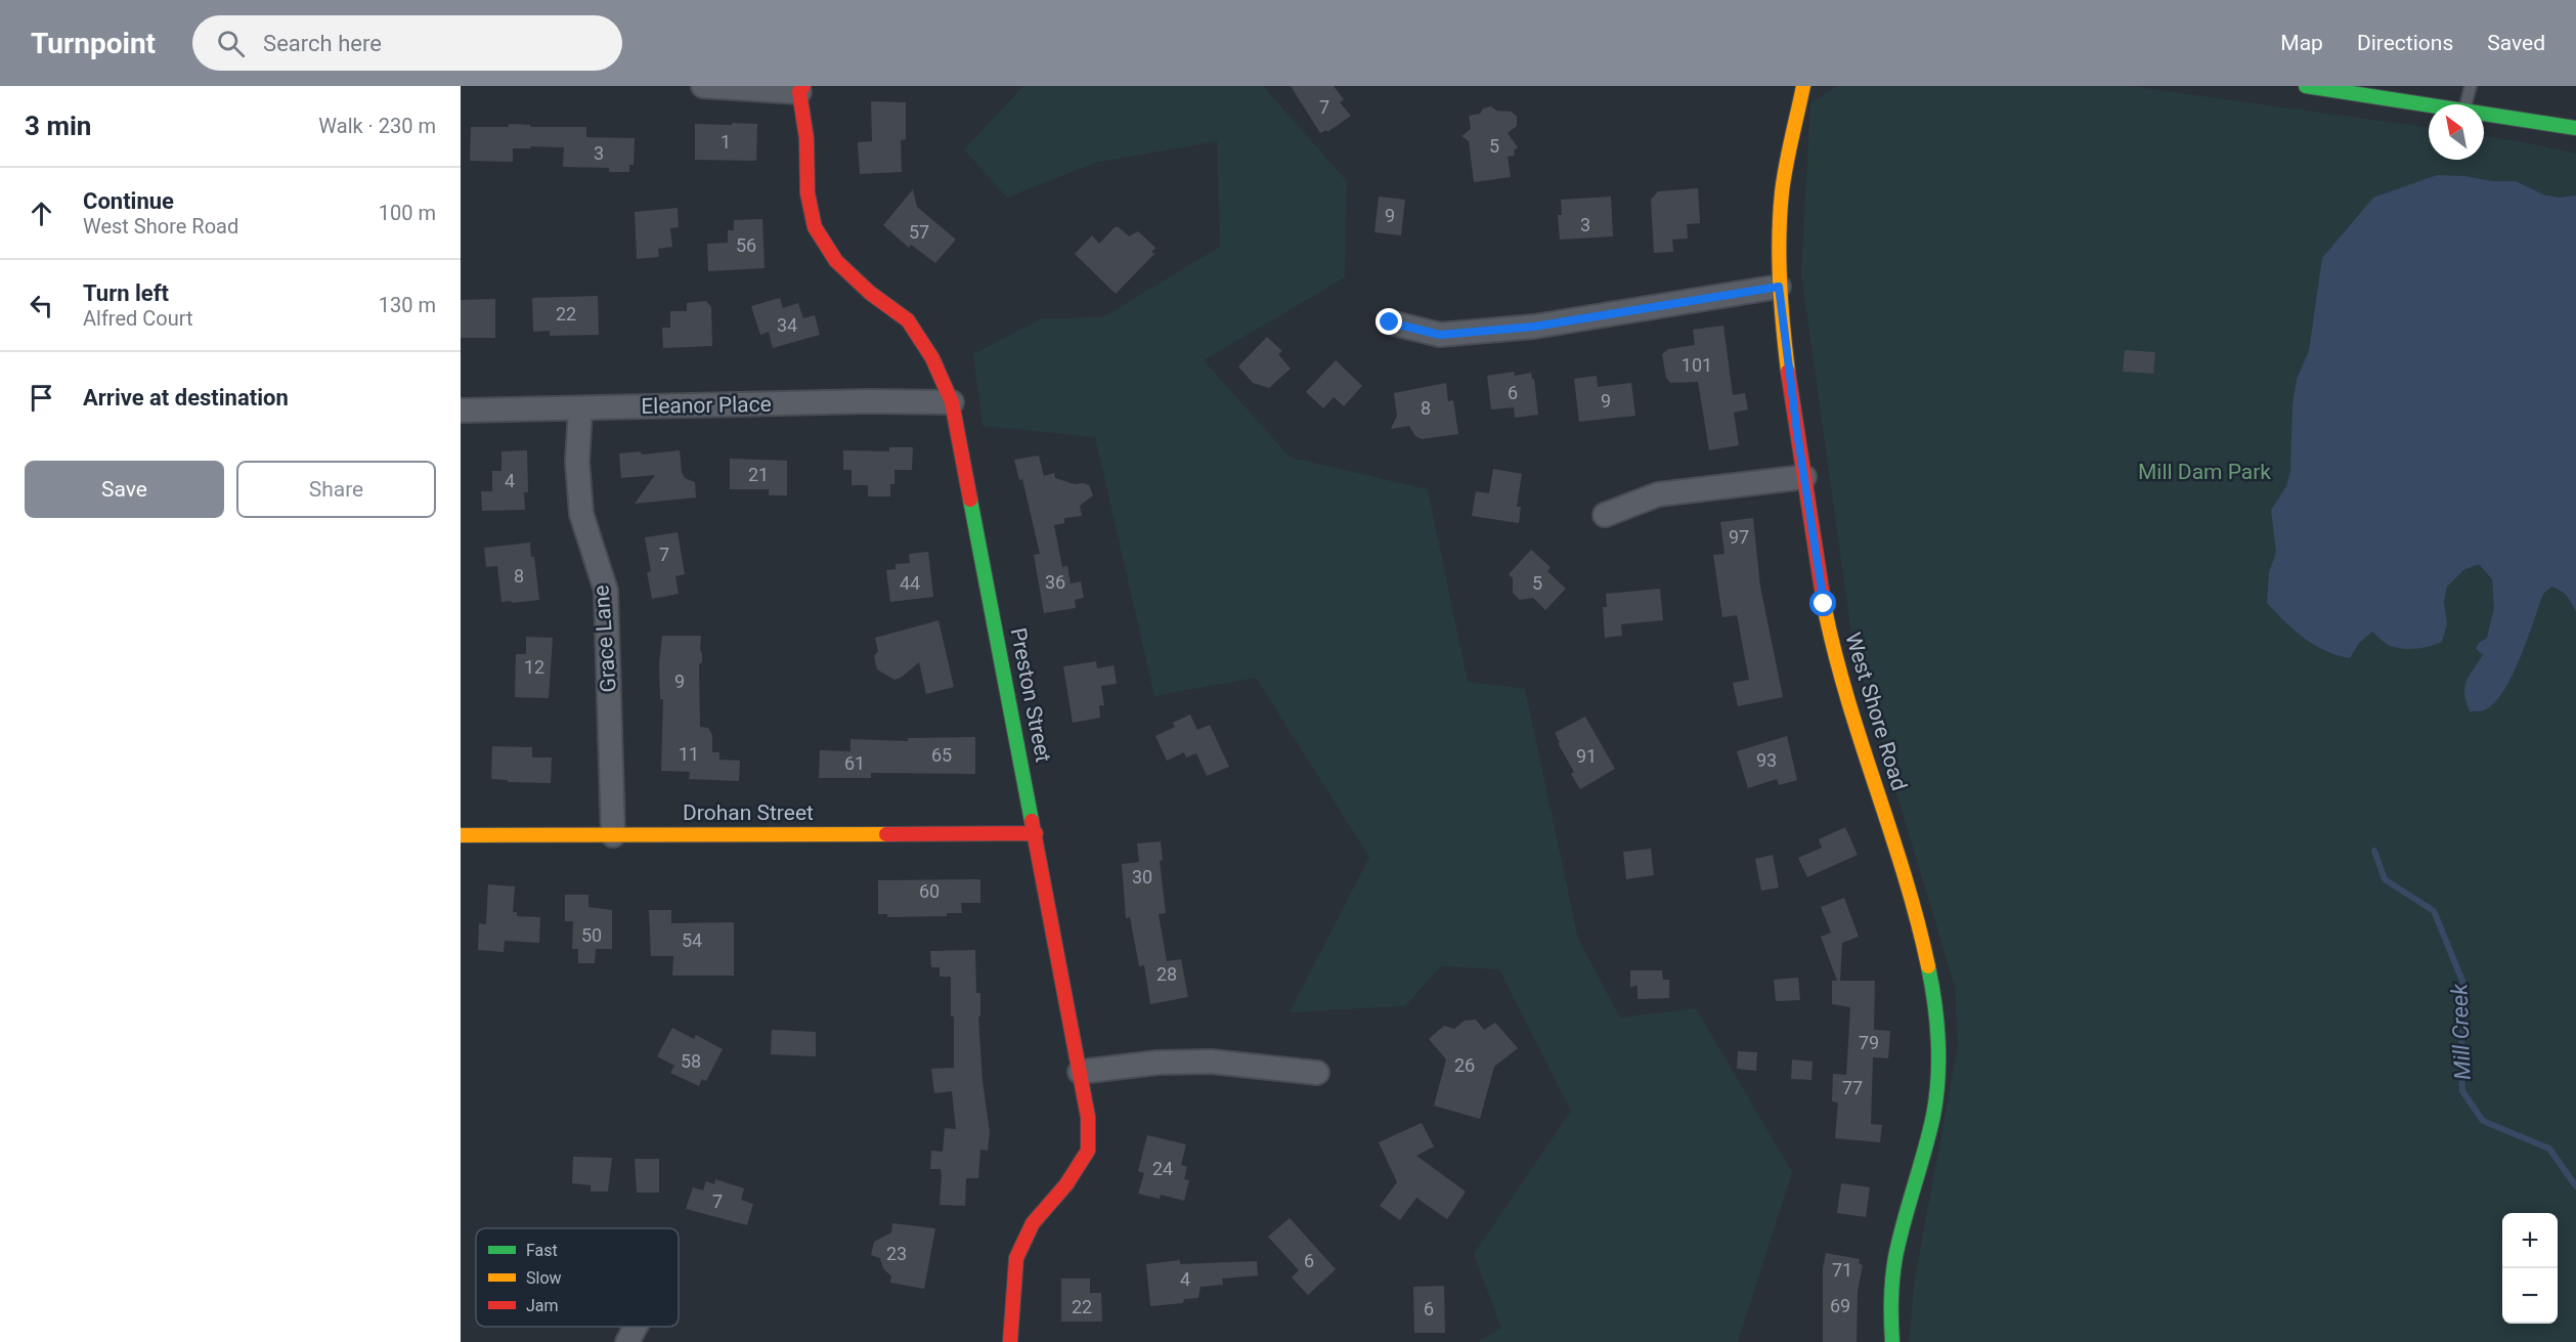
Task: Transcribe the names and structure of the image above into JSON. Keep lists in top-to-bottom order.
{
  "streets": {
    "street": [
      "Eleanor Place",
      "Grace Lane",
      "Preston Street",
      "West Shore Road",
      "Drohan Street"
    ]
  },
  "crossings": [
    ["Eleanor Place", "Grace Lane"],
    ["Eleanor Place", "Preston Street"],
    ["Grace Lane", "Drohan Street"],
    ["Preston Street", "Drohan Street"]
  ],
  "water": ["Mill Creek"],
  "parks": ["Mill Dam Park"],
  "house_numbers": [
    "7",
    "1",
    "5",
    "3",
    "9",
    "3",
    "57",
    "56",
    "22",
    "34",
    "101",
    "6",
    "9",
    "8",
    "21",
    "4",
    "97",
    "7",
    "8",
    "36",
    "44",
    "5",
    "12",
    "9",
    "11",
    "65",
    "91",
    "93",
    "61",
    "30",
    "60",
    "50",
    "54",
    "28",
    "79",
    "58",
    "26",
    "77",
    "24",
    "7",
    "23",
    "6",
    "71",
    "4",
    "69",
    "22",
    "6"
  ],
  "legend": ["Fast", "Slow", "Jam"],
  "north": "top left",
  "page": {
    "header": "Turnpoint",
    "search": "Search here",
    "nav": ["Map", "Directions", "Saved"],
    "heading": ["3 min", "Walk · 230 m"],
    "list": [
      ["Continue", "West Shore Road", "100 m"],
      ["Turn left", "Alfred Court", "130 m"],
      "Arrive at destination"
    ],
    "buttons": ["Save", "Share"],
    "map_buttons": ["+", "−"]
  }
}
